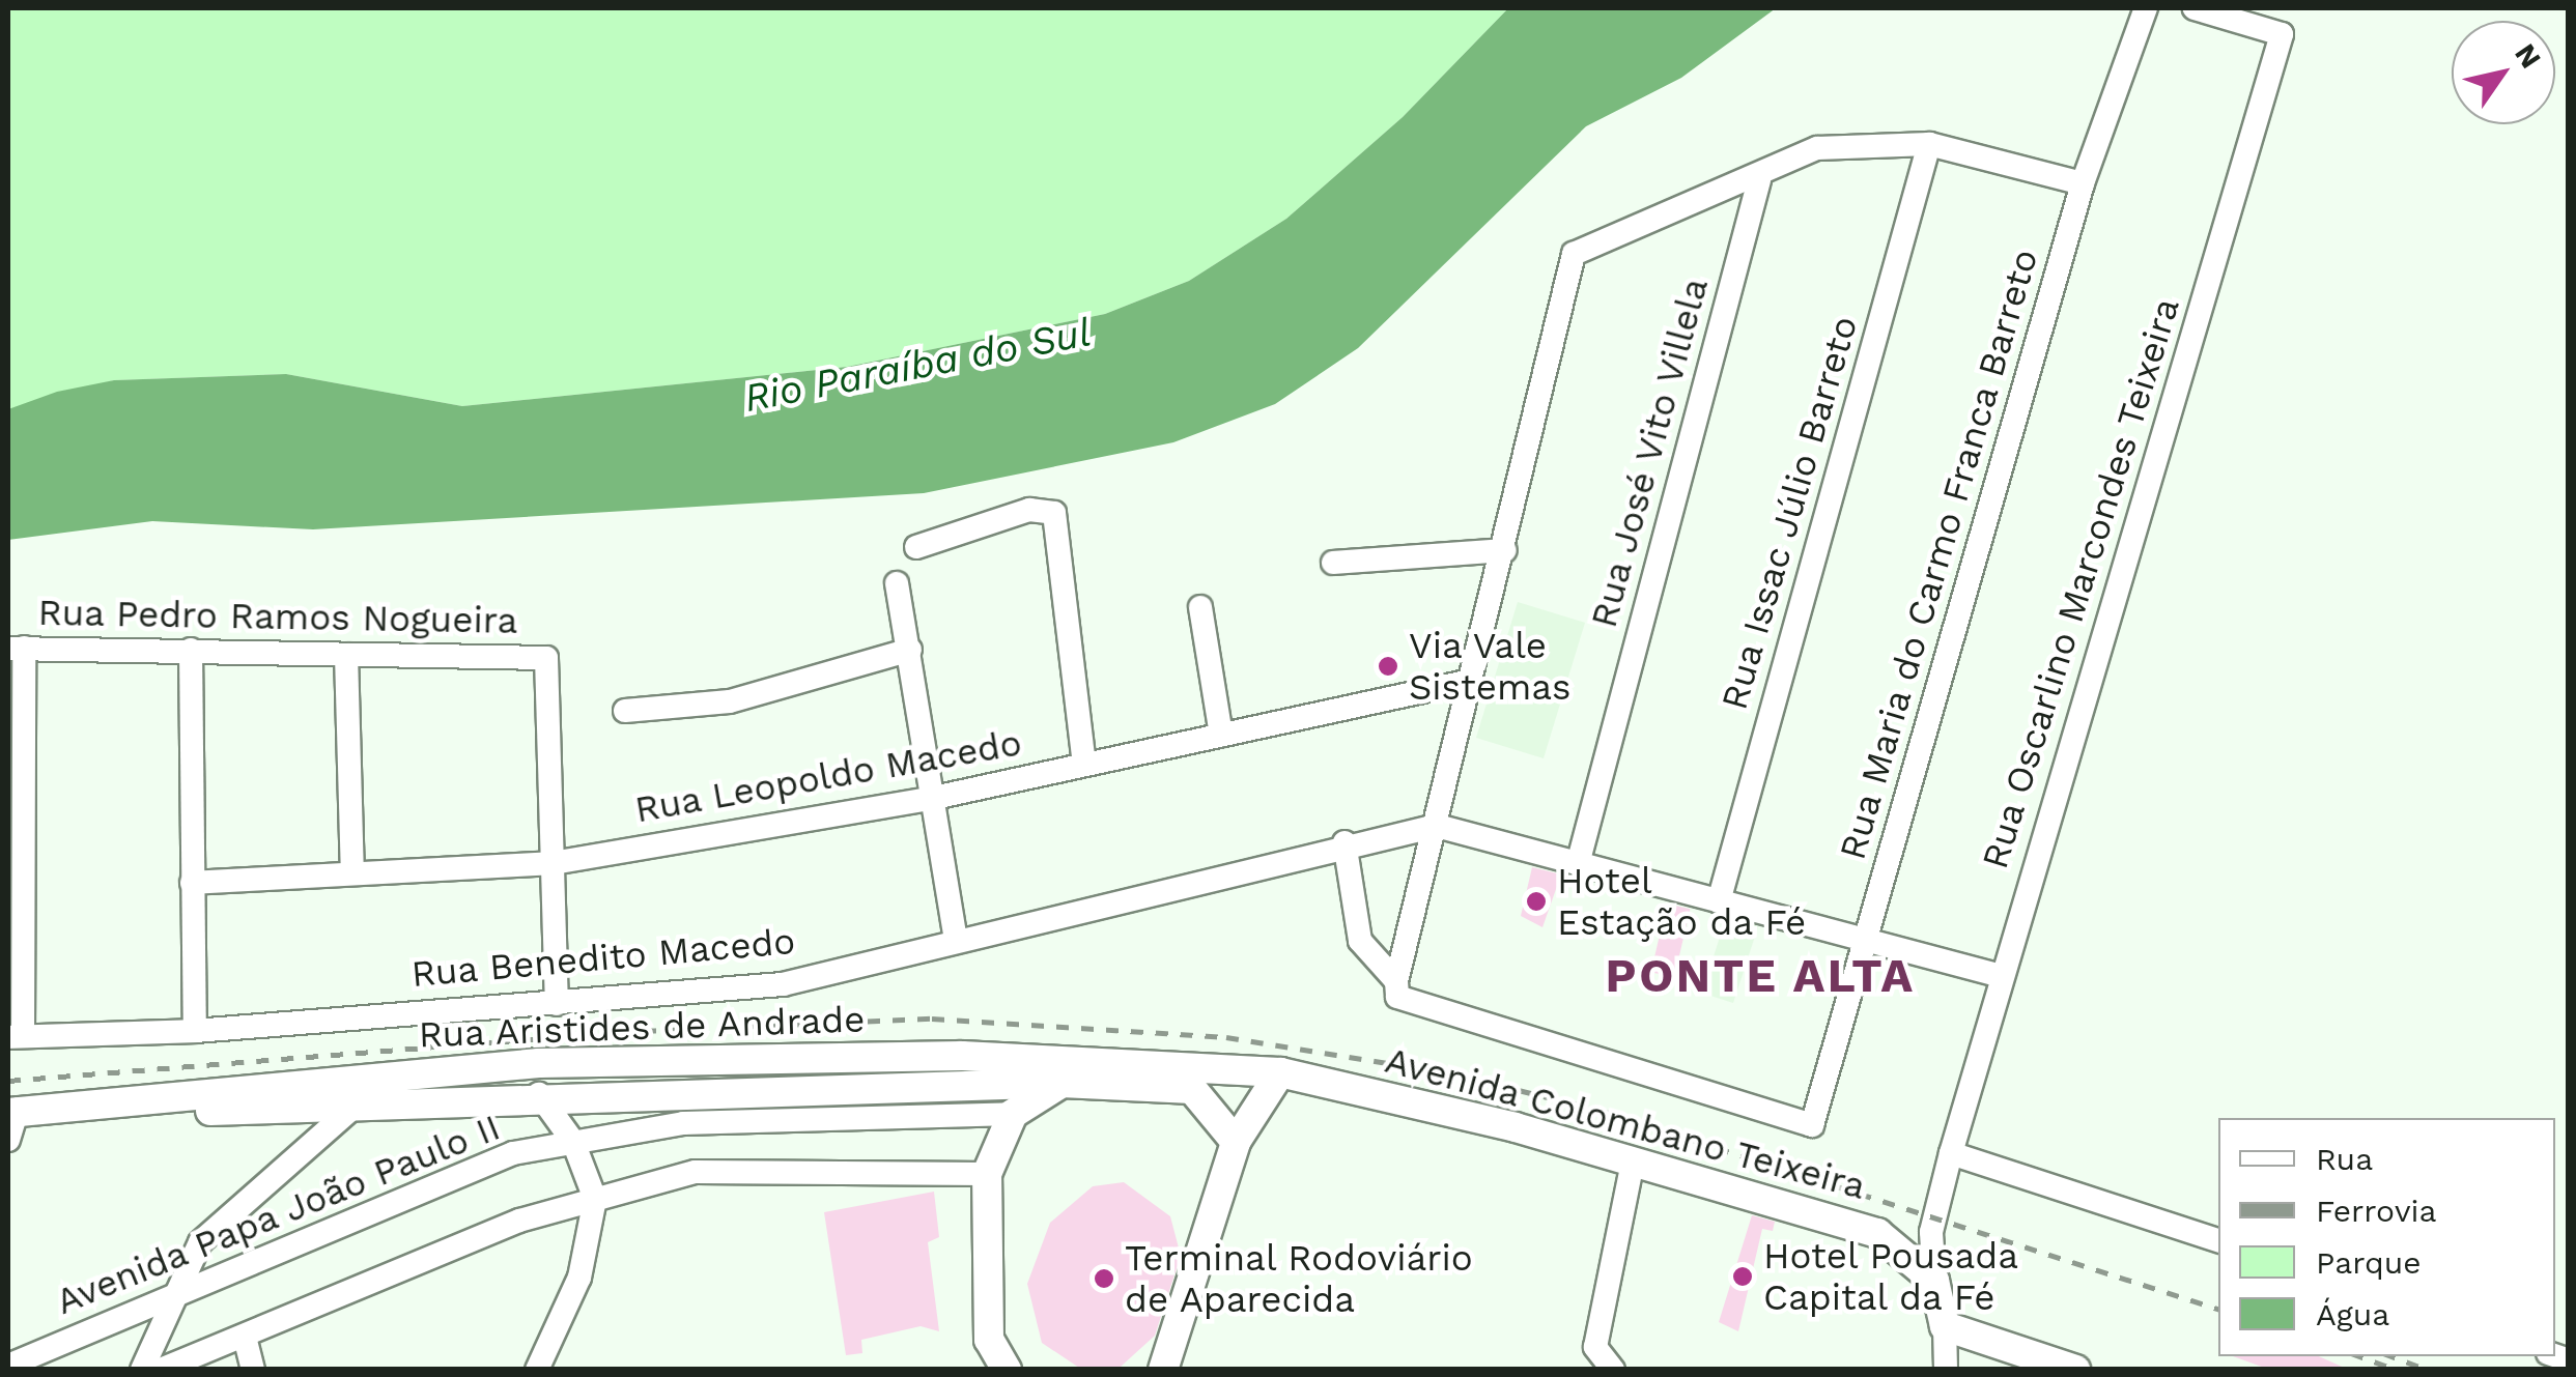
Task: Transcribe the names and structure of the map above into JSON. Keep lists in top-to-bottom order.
{
  "streets": {
    "main road": ["Rua Aristides de Andrade", "Avenida Colombano Teixeira"],
    "street": [
      "Rua José Vito Villela",
      "Rua Issac Júlio Barreto",
      "Rua Maria do Carmo Franca Barreto",
      "Rua Oscarlino Marcondes Teixeira",
      "Rua Pedro Ramos Nogueira",
      "Rua Leopoldo Macedo",
      "Rua Benedito Macedo",
      "Avenida Papa João Paulo II"
    ]
  },
  "crossings": [
    ["Rua Oscarlino Marcondes Teixeira", "Avenida Colombano Teixeira"],
    ["Rua Pedro Ramos Nogueira", "Rua Leopoldo Macedo"],
    ["Rua Aristides de Andrade", "Avenida Colombano Teixeira"]
  ],
  "districts": ["PONTE ALTA"],
  "water": ["Rio Paraíba do Sul"],
  "places": [
    "Via Vale Sistemas",
    "Hotel Estação da Fé",
    "Hotel Pousada Capital da Fé",
    "Terminal Rodoviário de Aparecida"
  ],
  "legend": [
    "Rua",
    "Ferrovia",
    "Parque",
    "Água"
  ],
  "north": "top right"
}
